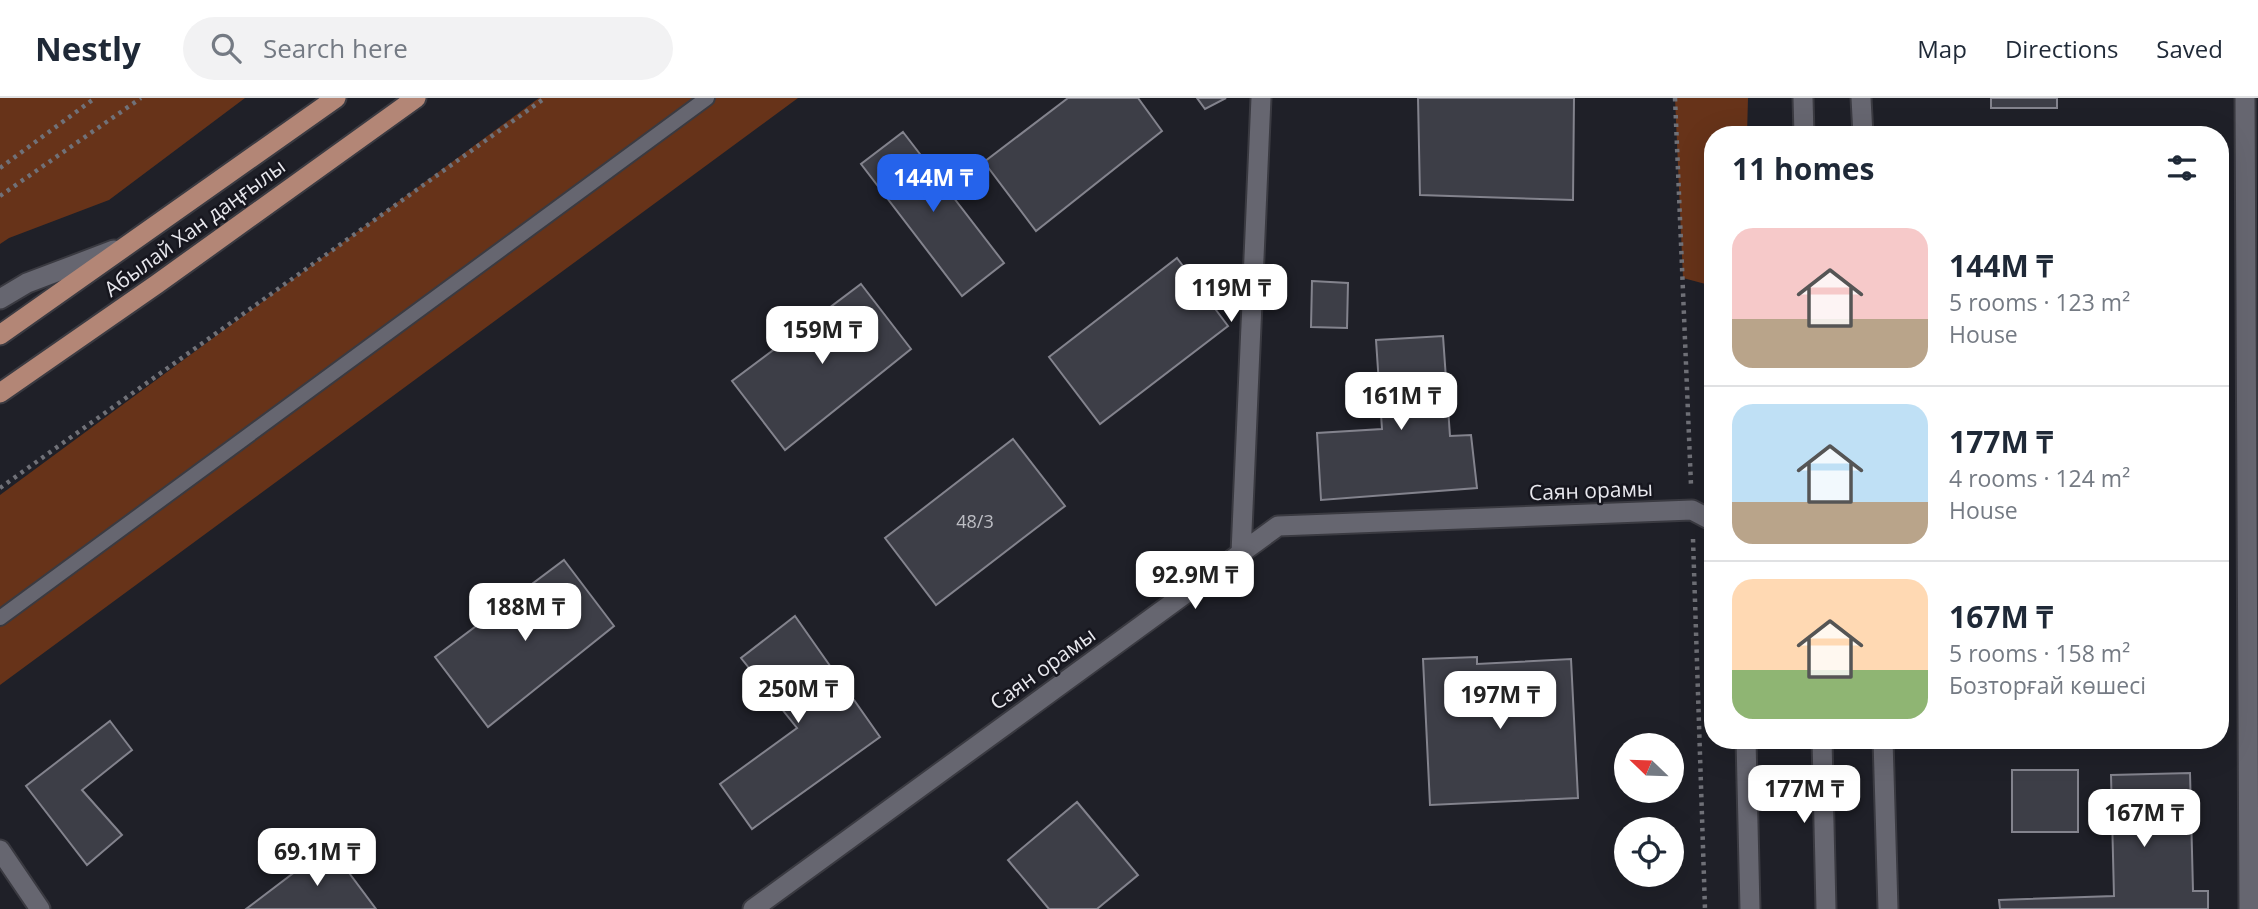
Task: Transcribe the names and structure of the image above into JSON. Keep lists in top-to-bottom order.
{
  "streets": {
    "main road": ["Абылай Хан даңғылы"],
    "street": ["Саян орамы"]
  },
  "house_numbers": ["48/3"],
  "north": "top left",
  "page": {
    "header": "Nestly",
    "search": "Search here",
    "nav": ["Map", "Directions", "Saved"],
    "heading": "11 homes",
    "price": [
      "144M ₸",
      "119M ₸",
      "159M ₸",
      "161M ₸",
      "92.9M ₸",
      "188M ₸",
      "250M ₸",
      "197M ₸",
      "177M ₸",
      "167M ₸",
      "69.1M ₸"
    ],
    "list": [
      {
        "name": "144M ₸",
        "note": "5 rooms · 123 m² · House"
      },
      {
        "name": "177M ₸",
        "note": "4 rooms · 124 m² · House"
      },
      {
        "name": "167M ₸",
        "note": "5 rooms · 158 m² · Бозторғай көшесі"
      }
    ]
  }
}
